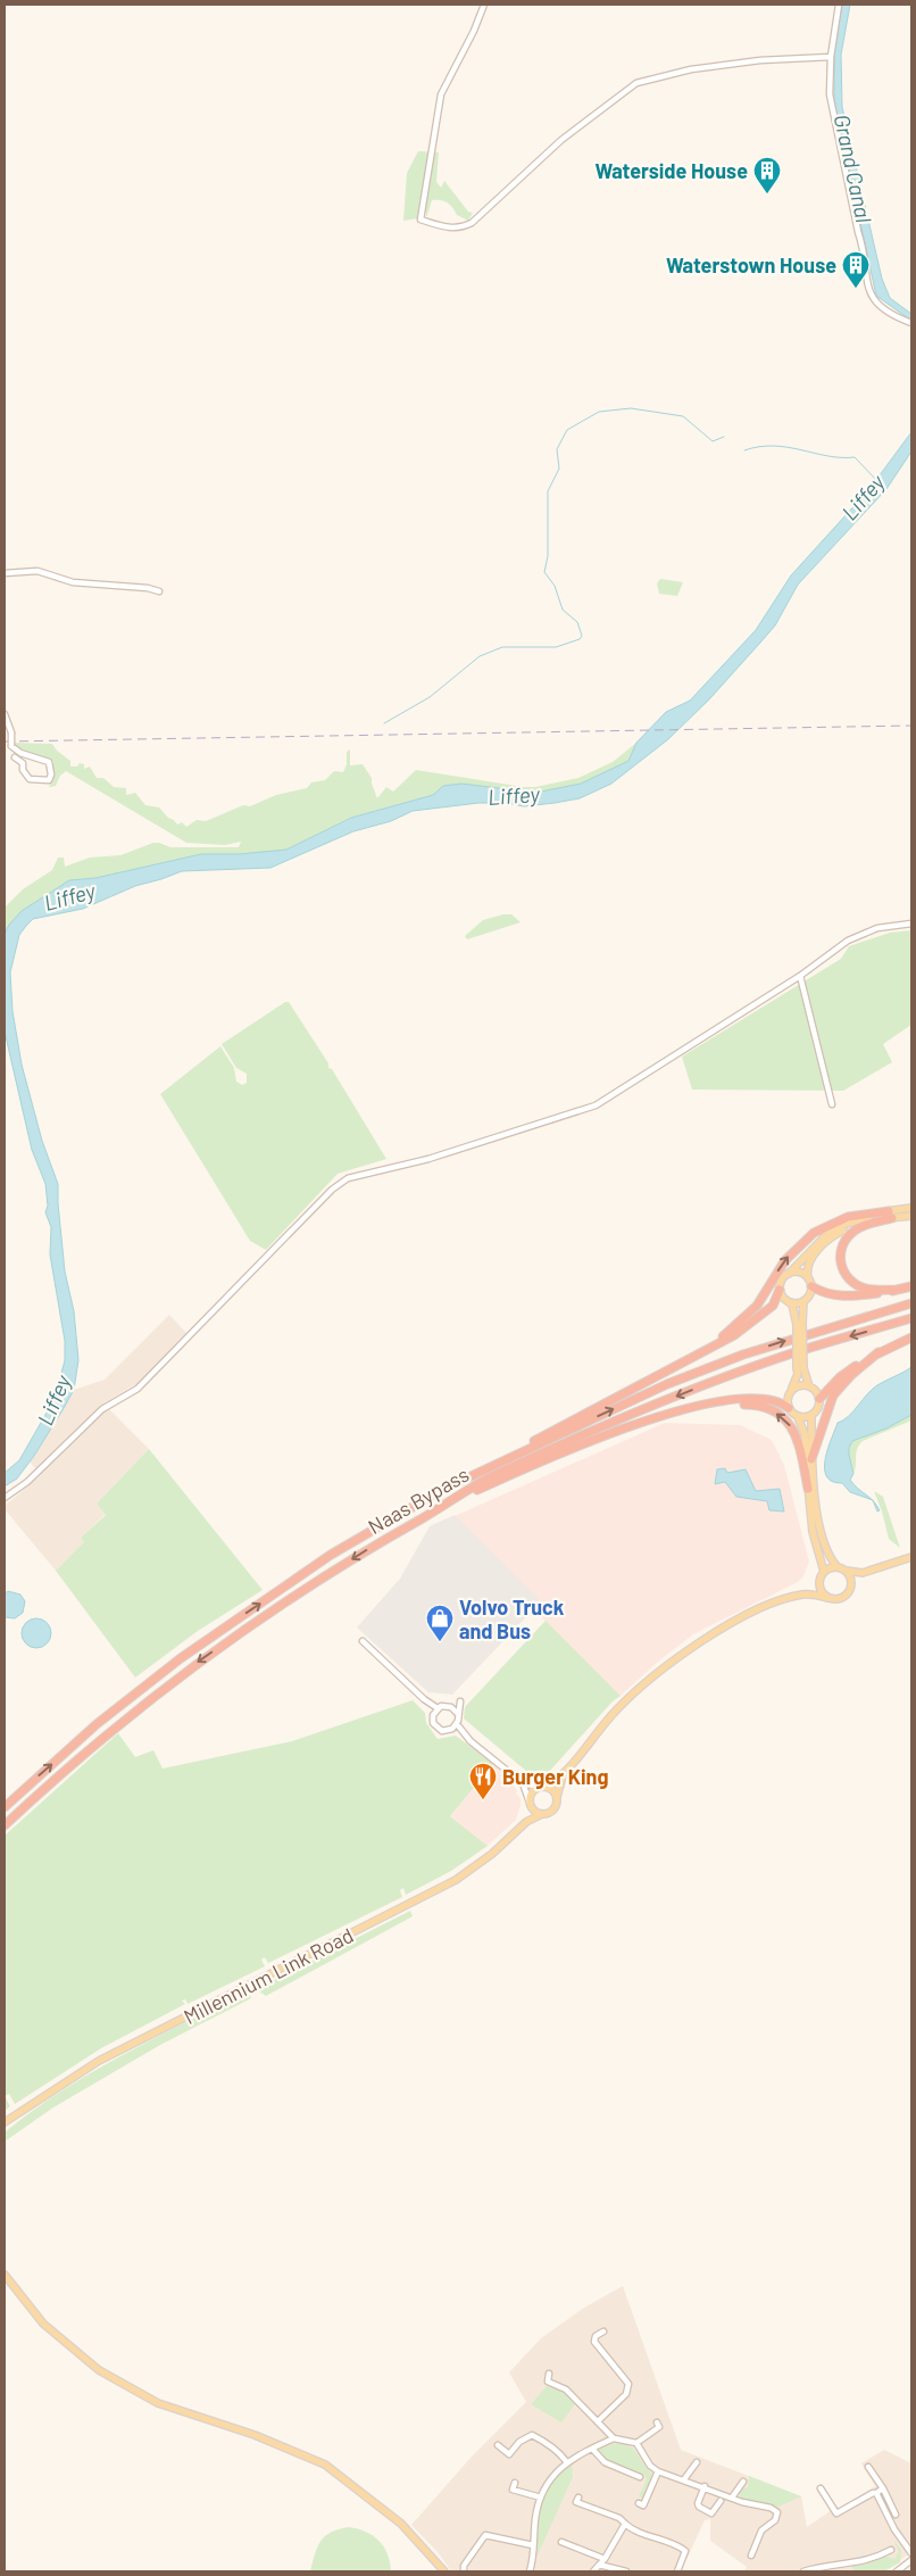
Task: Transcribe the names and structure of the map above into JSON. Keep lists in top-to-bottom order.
{
  "streets": {
    "highway": ["Naas Bypass"],
    "main road": ["Millennium Link Road"]
  },
  "water": ["Grand Canal", "Liffey"],
  "places": {
    "building": ["Waterside House", "Waterstown House"],
    "shop": ["Volvo Truck and Bus"],
    "restaurant": ["Burger King"]
  }
}
